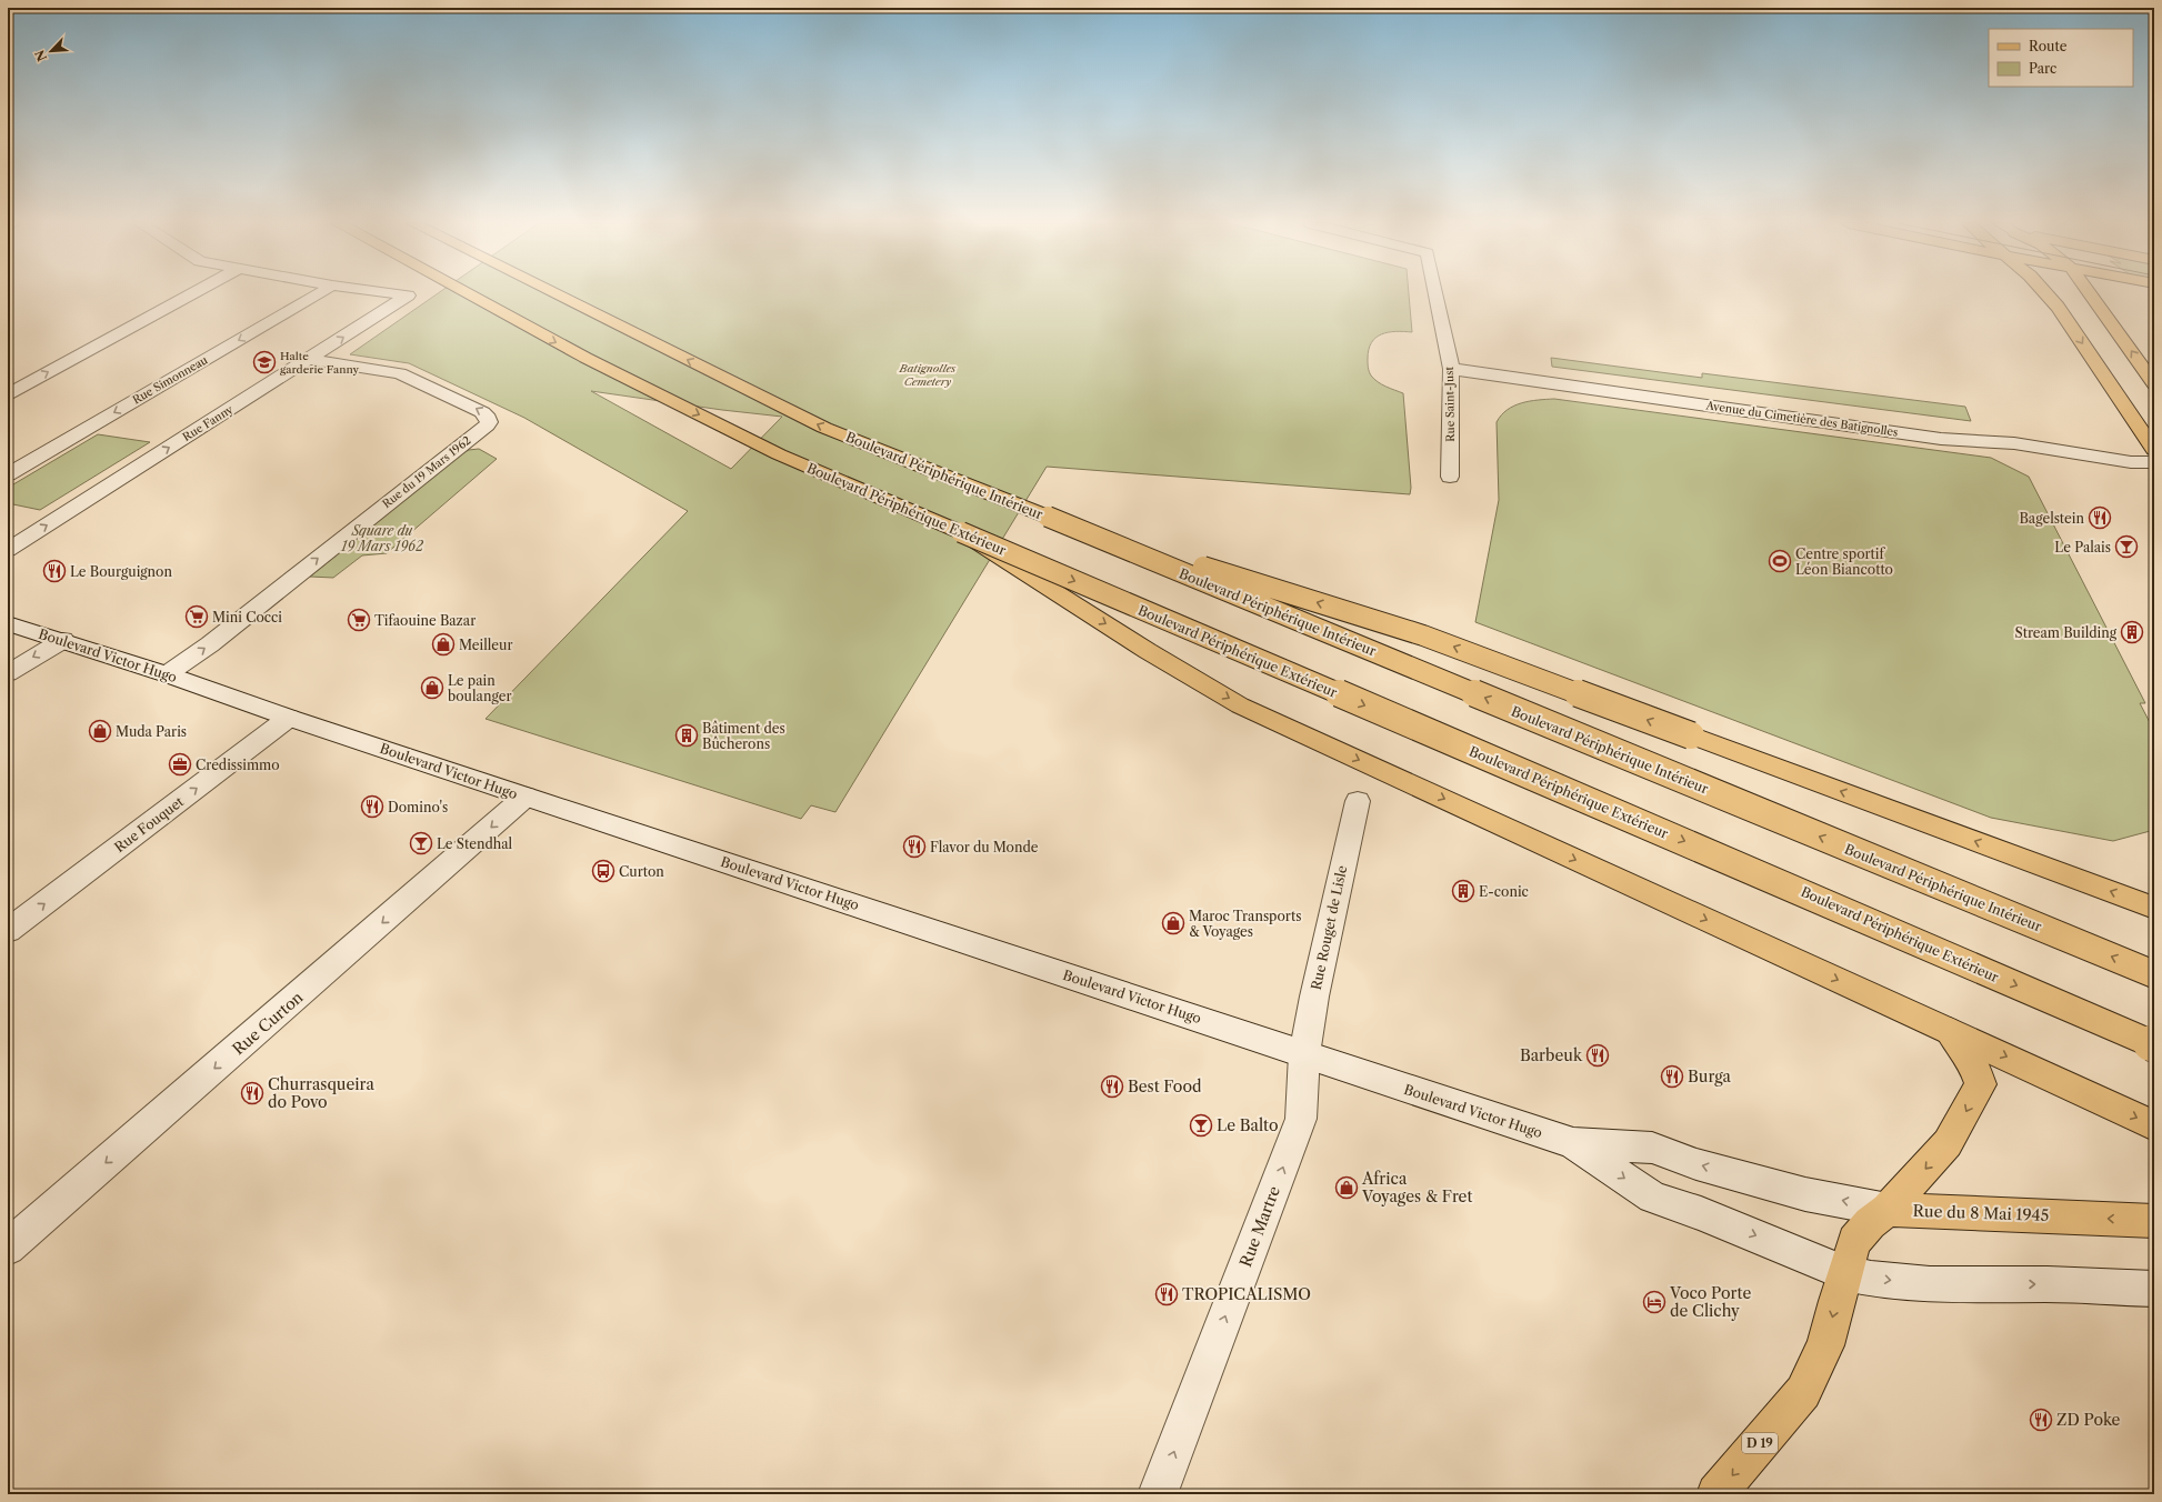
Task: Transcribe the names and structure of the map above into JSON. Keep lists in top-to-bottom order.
{
  "streets": {
    "main road": [
      "Boulevard Périphérique Intérieur",
      "Boulevard Périphérique Extérieur",
      "Rue du 8 Mai 1945",
      "D 19"
    ],
    "street": [
      "Rue Simonneau",
      "Rue Saint-Just",
      "Avenue du Cimetière des Batignolles",
      "Rue Fanny",
      "Rue du 19 Mars 1962",
      "Boulevard Victor Hugo",
      "Rue Fouquet",
      "Rue Rouget de Lisle",
      "Rue Curton",
      "Rue Martre"
    ]
  },
  "crossings": [
    ["Rue Saint-Just", "Avenue du Cimetière des Batignolles"],
    ["Rue Fanny", "Rue du 19 Mars 1962"],
    ["Rue du 19 Mars 1962", "Boulevard Victor Hugo"],
    ["Boulevard Victor Hugo", "Rue Fouquet"],
    ["Boulevard Victor Hugo", "Rue Rouget de Lisle"],
    ["Boulevard Victor Hugo", "Rue Curton"],
    ["Boulevard Victor Hugo", "Rue du 8 Mai 1945"],
    ["Boulevard Victor Hugo", "Rue Martre"],
    ["Boulevard Victor Hugo", "D 19"],
    ["Rue Rouget de Lisle", "Rue Martre"]
  ],
  "one_way": ["Rue Fouquet", "Rue Curton", "Rue Martre"],
  "parks": ["Batignolles Cemetery", "Square du 19 Mars 1962"],
  "places": {
    "school or university": ["Halte garderie Fanny"],
    "restaurant": [
      "Bagelstein",
      "Le Bourguignon",
      "Domino's",
      "Flavor du Monde",
      "Barbeuk",
      "Burga",
      "Best Food",
      "Churrasqueira do Povo",
      "TROPICALISMO",
      "ZD Poke"
    ],
    "bar": ["Le Palais", "Le Stendhal", "Le Balto"],
    "sports": ["Centre sportif Léon Biancotto"],
    "supermarket": ["Mini Cocci", "Tifaouine Bazar"],
    "building": ["Stream Building", "Bâtiment des Bûcherons", "E-conic"],
    "shop": [
      "Meilleur",
      "Le pain boulanger",
      "Muda Paris",
      "Maroc Transports & Voyages",
      "Africa Voyages & Fret"
    ],
    "office": ["Credissimmo"],
    "bus stop": ["Curton"],
    "hotel": ["Voco Porte de Clichy"]
  },
  "legend": ["Route", "Parc"],
  "north": "bottom left"
}
